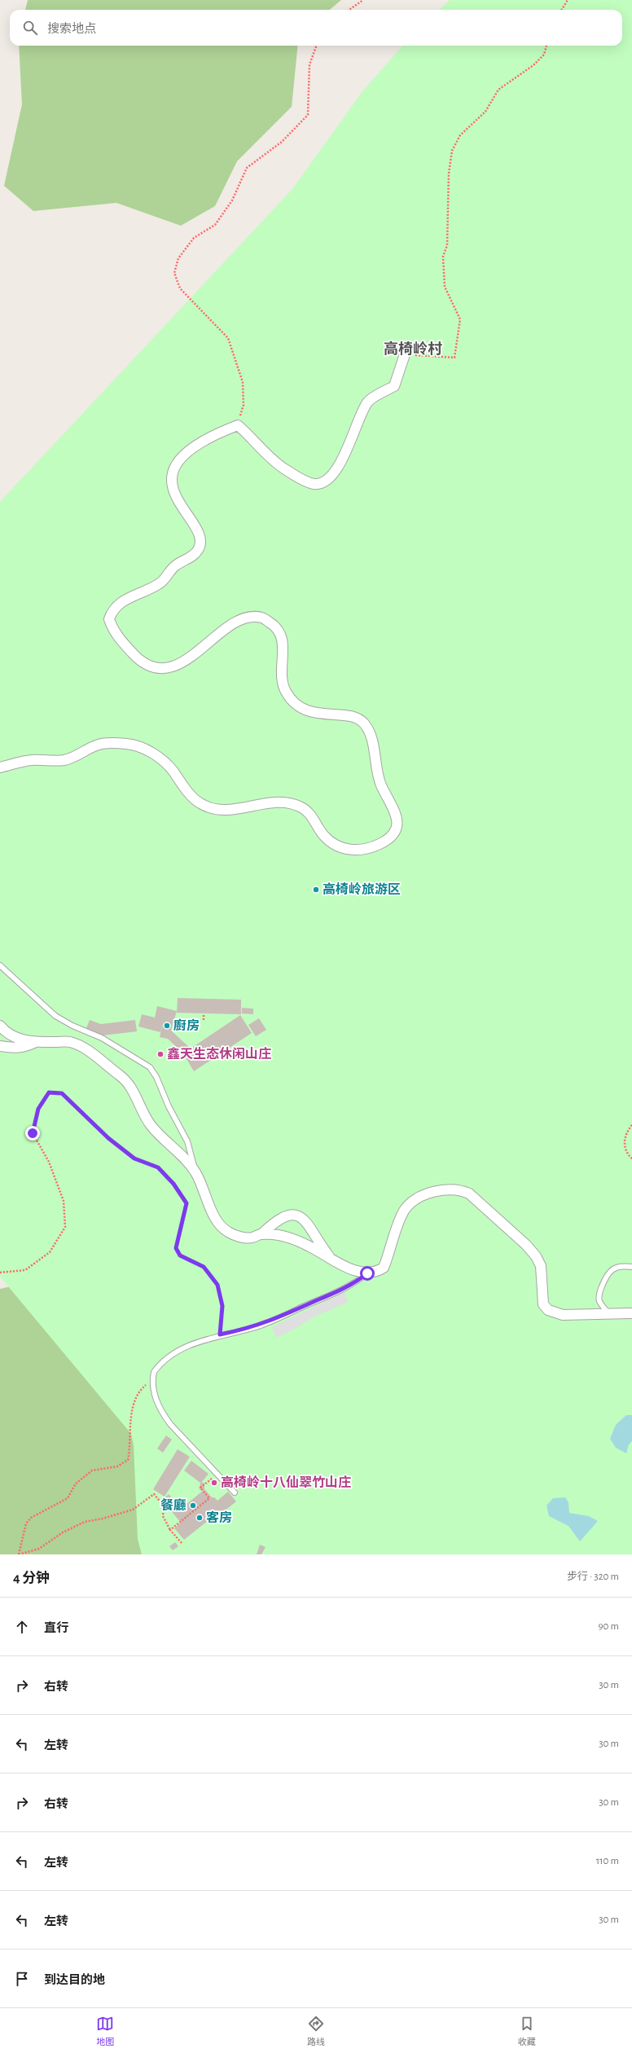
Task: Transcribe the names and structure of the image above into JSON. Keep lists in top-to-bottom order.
{
  "districts": ["高椅岭村"],
  "places": [
    "高椅岭旅游区",
    "廚房",
    "鑫天生态休闲山庄",
    "高椅岭十八仙翠竹山庄",
    "餐廳",
    "客房"
  ],
  "page": {
    "search": "搜索地点",
    "heading": ["4 分钟", "步行 · 320 m"],
    "list": [
      ["直行", "90 m"],
      ["右转", "30 m"],
      ["左转", "30 m"],
      ["右转", "30 m"],
      ["左转", "110 m"],
      ["左转", "30 m"],
      "到达目的地"
    ],
    "nav": ["地图", "路线", "收藏"]
  }
}
